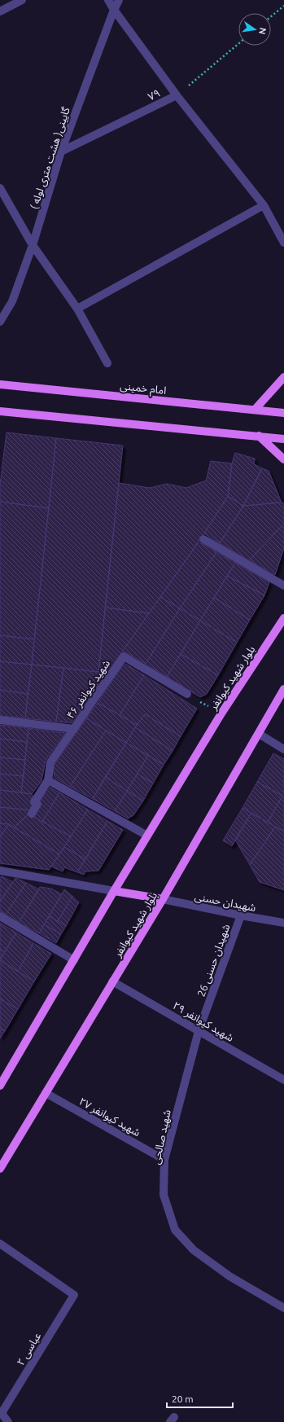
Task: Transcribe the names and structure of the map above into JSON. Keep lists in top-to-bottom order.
{
  "streets": {
    "main road": ["امام خمینی", "بلوار شهید کیوانفر"],
    "street": [
      "۷۹",
      "گایینی( هشت متری لوله )",
      "شهید کیوانفر ۴۶",
      "شهیدان حسنی",
      "شهیدان حسنی 26",
      "شهید کیوانفر ۲۹",
      "شهید کیوانفر ۲۷",
      "شهید صالحی",
      "عباسی ۲"
    ]
  },
  "crossings": [
    ["۷۹", "گایینی( هشت متری لوله )"],
    ["بلوار شهید کیوانفر", "شهیدان حسنی"],
    ["بلوار شهید کیوانفر", "شهید کیوانفر ۲۹"],
    ["بلوار شهید کیوانفر", "شهید کیوانفر ۲۷"],
    ["شهیدان حسنی", "شهیدان حسنی 26"],
    ["شهیدان حسنی 26", "شهید کیوانفر ۲۹"],
    ["شهیدان حسنی 26", "شهید صالحی"],
    ["شهید کیوانفر ۲۹", "شهید صالحی"],
    ["شهید کیوانفر ۲۷", "شهید صالحی"]
  ],
  "scale_bar": "20 m",
  "north": "right"
}
